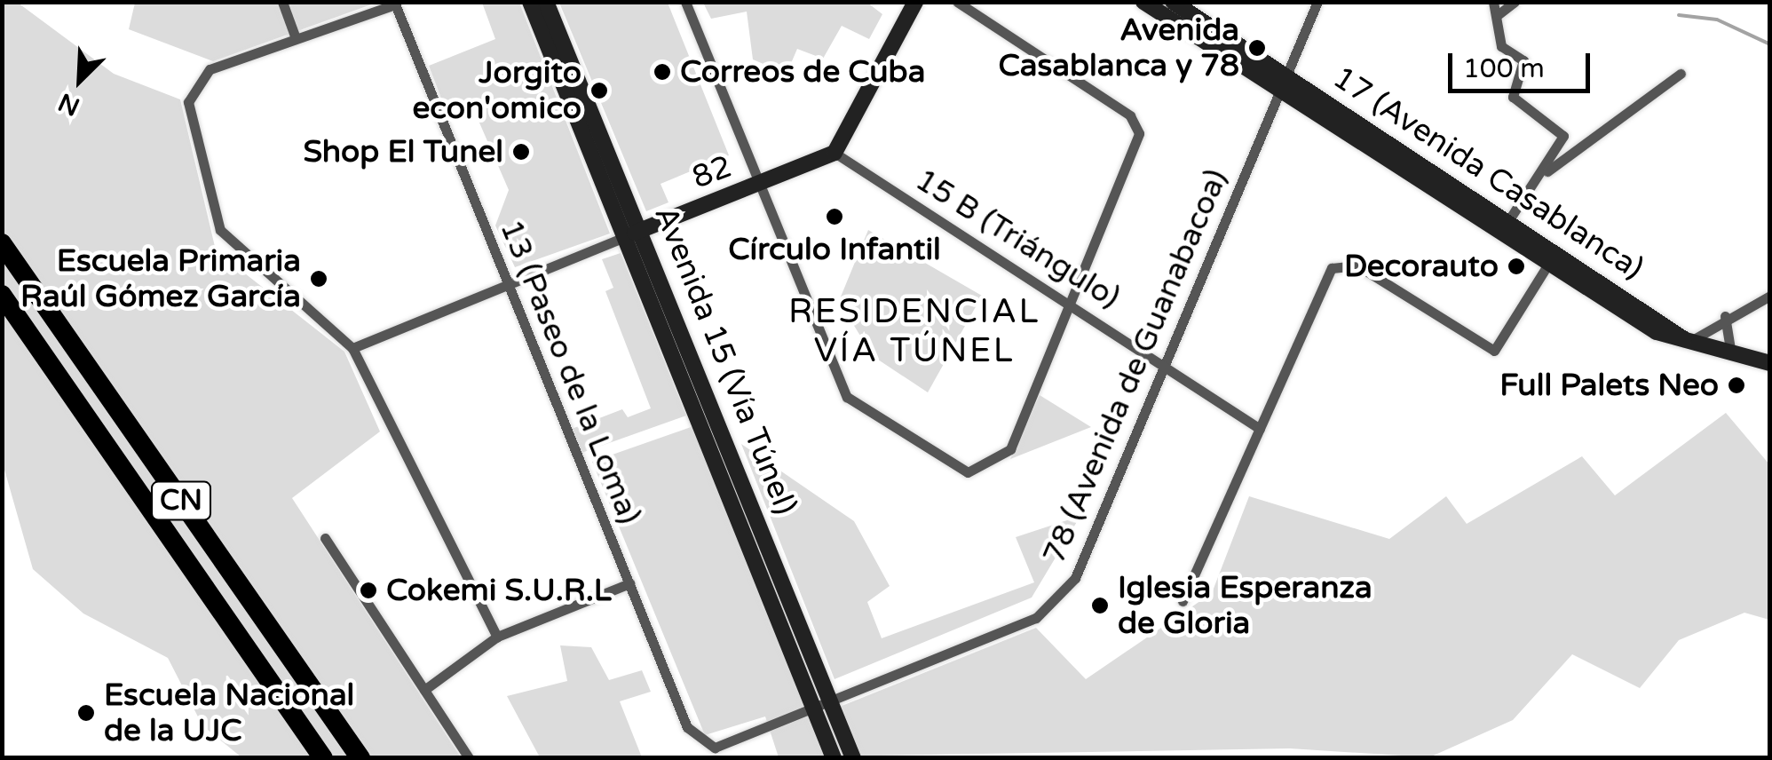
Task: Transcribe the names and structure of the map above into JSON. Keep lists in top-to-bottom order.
{
  "streets": {
    "highway": ["CN"],
    "main road": ["82", "17 (Avenida Casablanca)", "Avenida 15 (Vía Túnel)"],
    "street": ["15 B (Triángulo)", "78 (Avenida de Guanabacoa)", "13 (Paseo de la Loma)"]
  },
  "crossings": [
    ["82", "15 B (Triángulo)"],
    ["82", "Avenida 15 (Vía Túnel)"],
    ["82", "13 (Paseo de la Loma)"],
    ["17 (Avenida Casablanca)", "78 (Avenida de Guanabacoa)"],
    ["15 B (Triángulo)", "78 (Avenida de Guanabacoa)"],
    ["Avenida 15 (Vía Túnel)", "78 (Avenida de Guanabacoa)"],
    ["78 (Avenida de Guanabacoa)", "13 (Paseo de la Loma)"]
  ],
  "districts": ["RESIDENCIAL VÍA TÚNEL"],
  "places": [
    "Avenida Casablanca y 78",
    "Correos de Cuba",
    "Jorgito econ'omico",
    "Shop El Tunel",
    "Círculo Infantil",
    "Decorauto",
    "Escuela Primaria Raúl Gómez García",
    "Full Palets Neo",
    "Cokemi S.U.R.L",
    "Iglesia Esperanza de Gloria",
    "Escuela Nacional de la UJC"
  ],
  "scale_bar": "100 m",
  "north": "bottom left"
}
